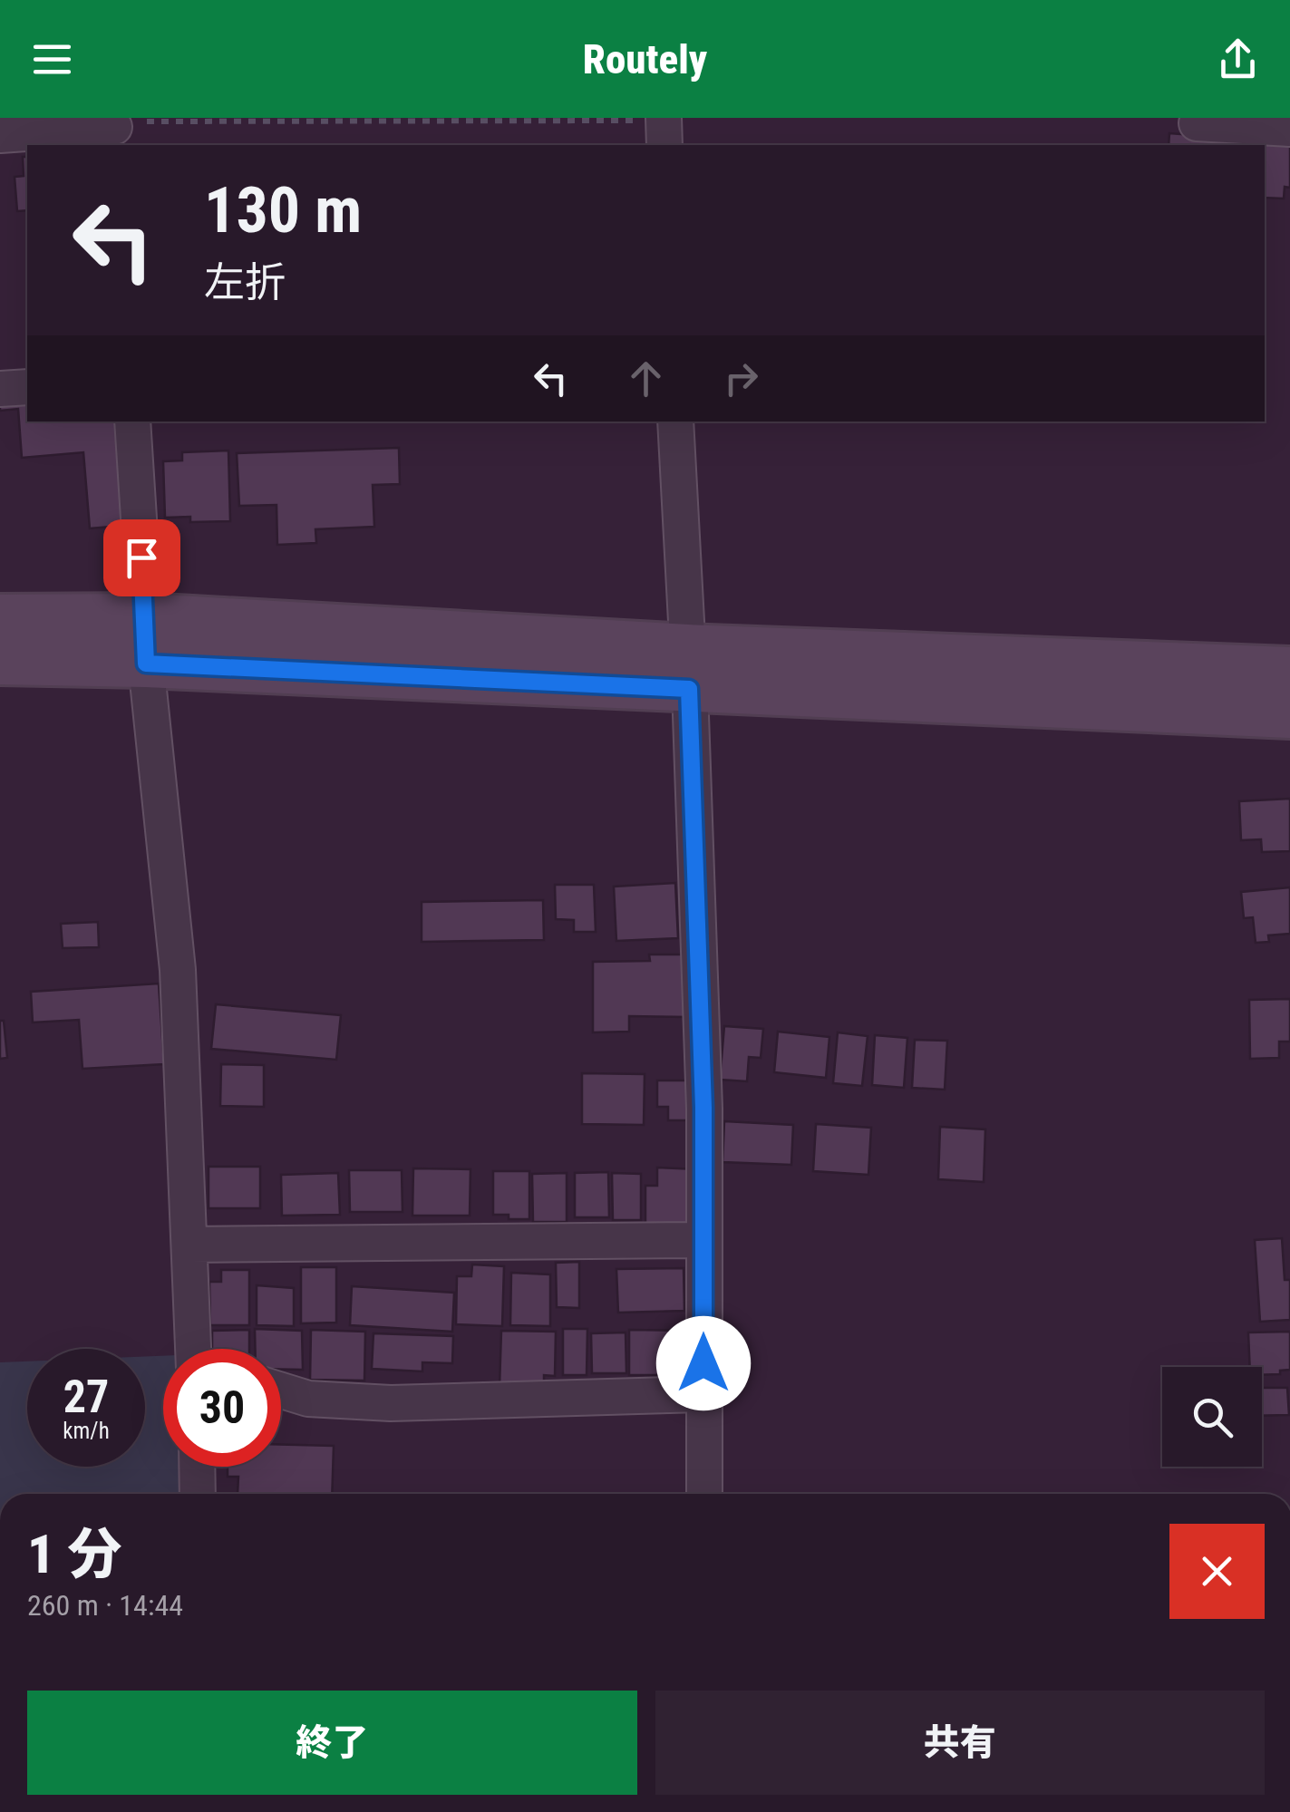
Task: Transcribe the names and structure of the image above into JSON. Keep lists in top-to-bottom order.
{
  "page": {
    "header": "Routely",
    "turn": ["130 m", "左折"],
    "speed": "27 km/h",
    "limit": "30",
    "heading": ["1 分", "260 m · 14:44"],
    "buttons": ["終了", "共有"]
  }
}
